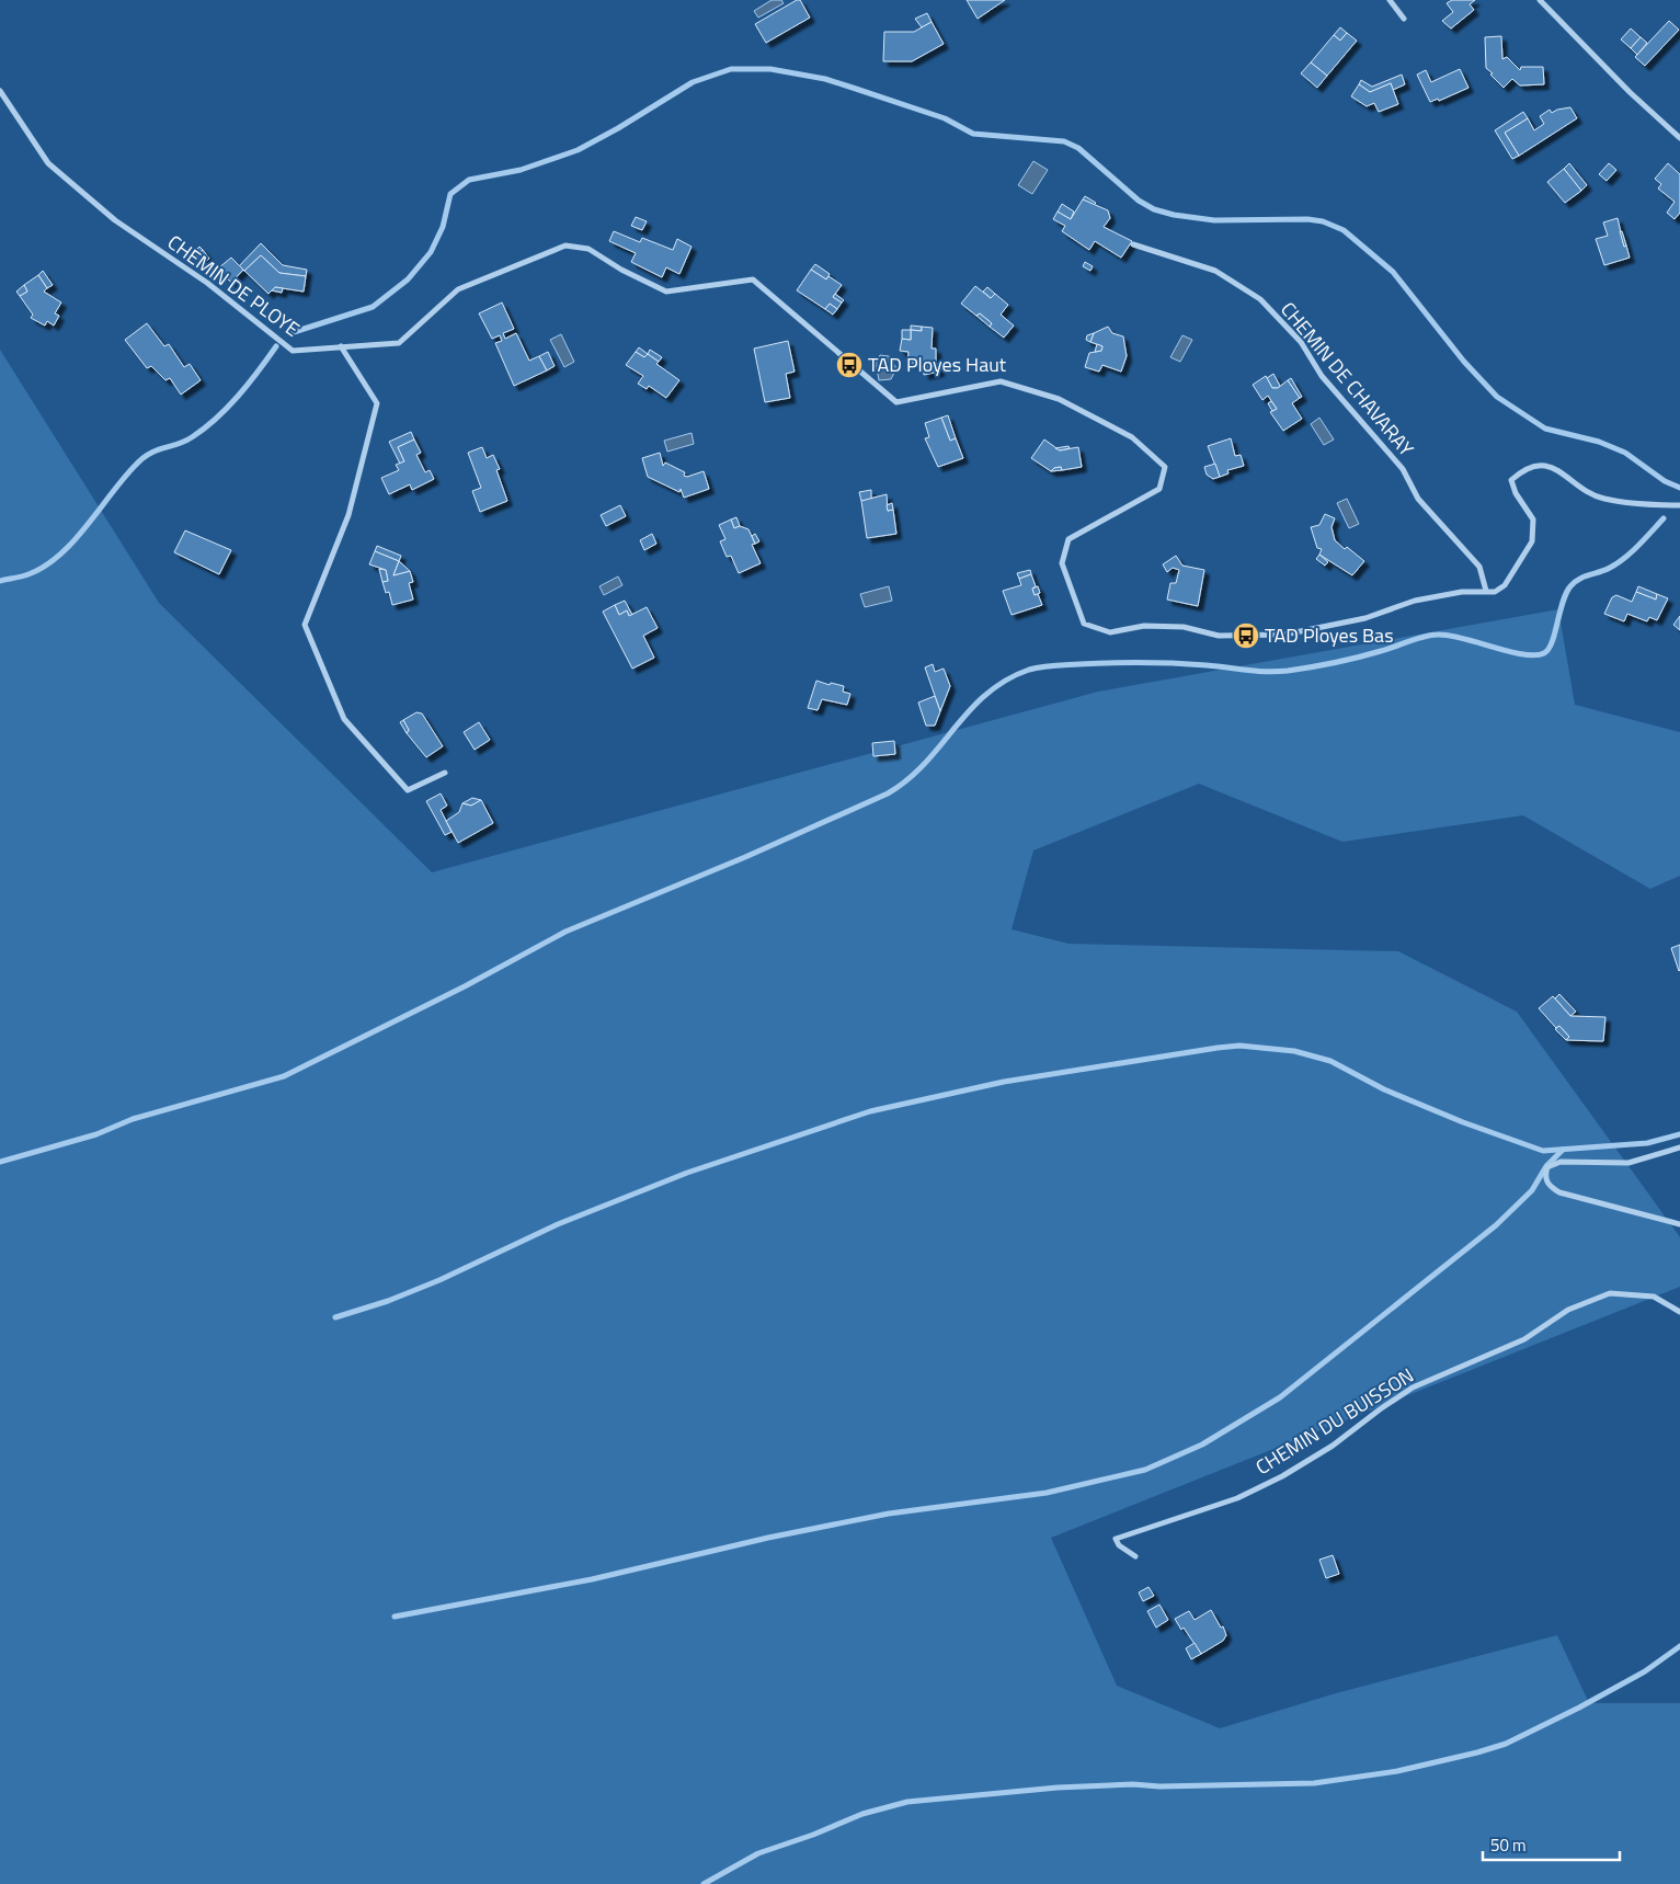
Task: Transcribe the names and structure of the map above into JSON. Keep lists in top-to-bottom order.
{
  "streets": {
    "street": ["CHEMIN DE PLOYE", "CHEMIN DE CHAVARAY", "CHEMIN DU BUISSON"]
  },
  "crossings": [
    ["CHEMIN DE PLOYE", "CHEMIN DE CHAVARAY"]
  ],
  "places": {
    "bus stop": ["TAD Ployes Haut", "TAD Ployes Bas"]
  },
  "scale_bar": "50 m"
}
